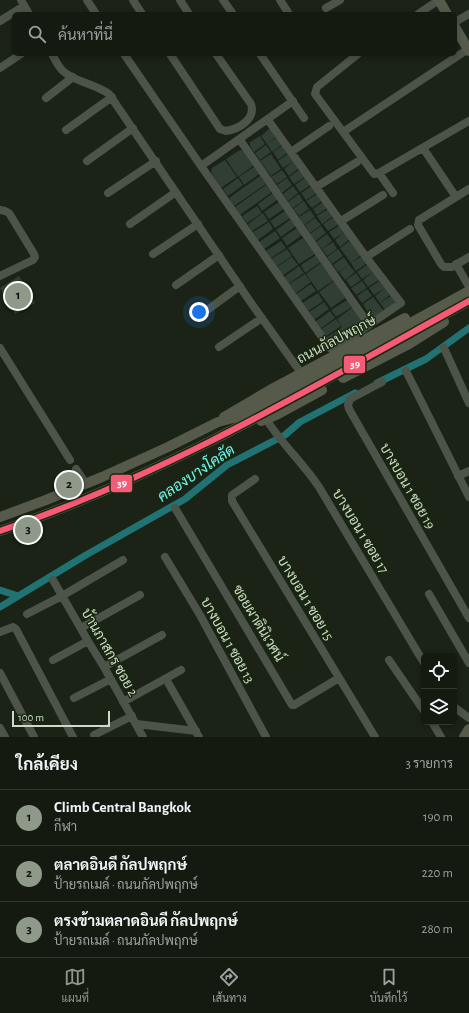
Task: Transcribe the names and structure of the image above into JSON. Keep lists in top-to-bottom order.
{
  "streets": {
    "main road": ["ถนนกัลปพฤกษ์"],
    "street": [
      "บางบอน 1 ซอย 19",
      "บางบอน 1 ซอย 17",
      "บางบอน 1 ซอย 15",
      "ซอยผาตินิเวศน์",
      "บางบอน 1 ซอย 13",
      "บ้านภาสกร ซอย 2"
    ]
  },
  "crossings": [
    ["ถนนกัลปพฤกษ์", "บางบอน 1 ซอย 17"],
    ["บางบอน 1 ซอย 15", "ซอยผาตินิเวศน์"]
  ],
  "water": ["คลองบางโคลัด"],
  "lines": ["transit line 39"],
  "scale_bar": "100 m",
  "page": {
    "search": "ค้นหาที่นี่",
    "pins": ["1", "2", "3"],
    "scale": "100 m",
    "heading": ["ใกล้เคียง", "3 รายการ"],
    "list": [
      {
        "mark": "1",
        "name": "Climb Central Bangkok",
        "note": "กีฬา",
        "value": "190 m"
      },
      {
        "mark": "2",
        "name": "ตลาดอินดี กัลปพฤกษ์",
        "note": "ป้ายรถเมล์ · ถนนกัลปพฤกษ์",
        "value": "220 m"
      },
      {
        "mark": "3",
        "name": "ตรงข้ามตลาดอินดี กัลปพฤกษ์",
        "note": "ป้ายรถเมล์ · ถนนกัลปพฤกษ์",
        "value": "280 m"
      }
    ],
    "nav": ["แผนที่", "เส้นทาง", "บันทึกไว้"]
  }
}
